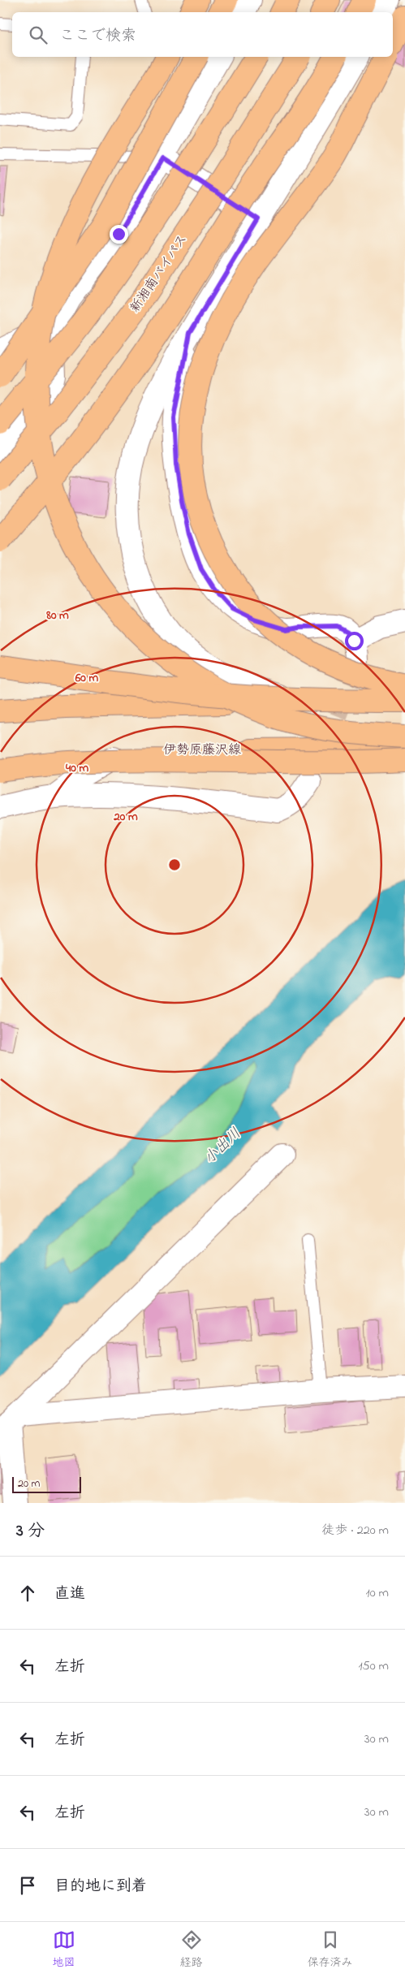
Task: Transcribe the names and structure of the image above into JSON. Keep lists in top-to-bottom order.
{
  "streets": {
    "main road": ["新湘南バイパス", "伊勢原藤沢線"]
  },
  "water": ["小出川"],
  "scale_bar": "20 m",
  "page": {
    "search": "ここで検索",
    "scale": "20 m",
    "heading": ["3 分", "徒歩 · 220 m"],
    "list": [
      ["直進", "10 m"],
      ["左折", "150 m"],
      ["左折", "30 m"],
      ["左折", "30 m"],
      "目的地に到着"
    ],
    "nav": ["地図", "経路", "保存済み"]
  },
  "rings": [
    "80 m",
    "60 m",
    "40 m",
    "20 m"
  ]
}
